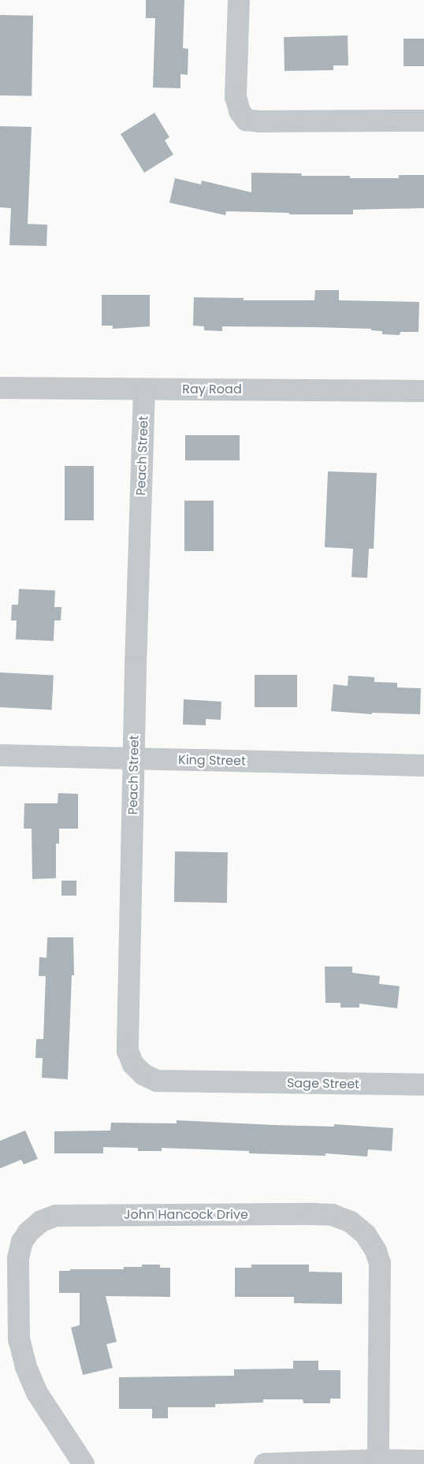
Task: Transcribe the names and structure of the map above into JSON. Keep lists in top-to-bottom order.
{
  "streets": {
    "street": [
      "Ray Road",
      "Peach Street",
      "King Street",
      "Sage Street",
      "John Hancock Drive"
    ]
  },
  "crossings": [
    ["Ray Road", "Peach Street"],
    ["Peach Street", "King Street"],
    ["Peach Street", "Sage Street"]
  ]
}
